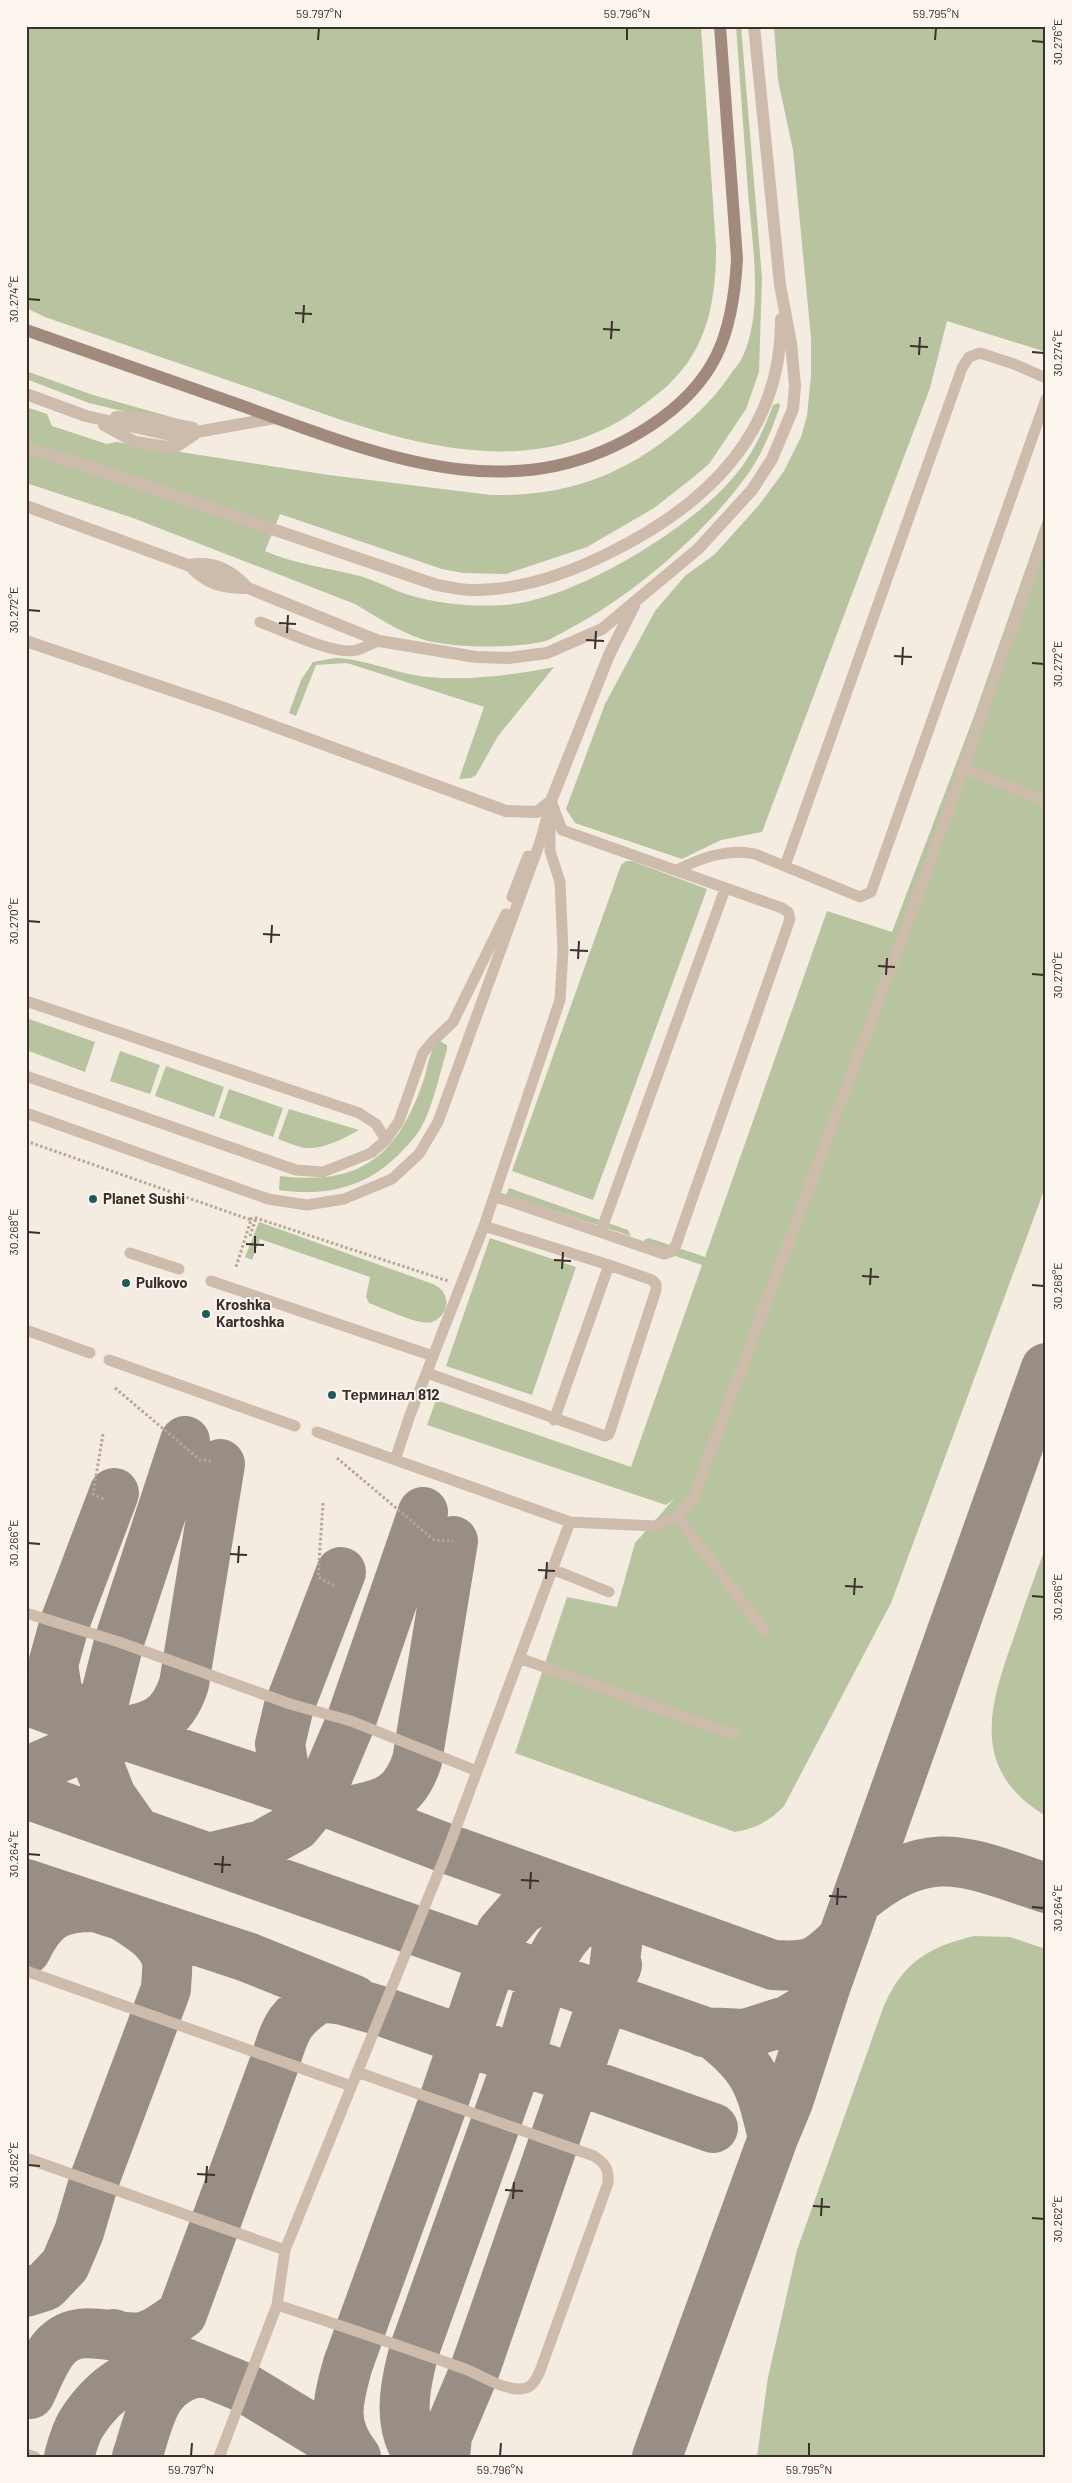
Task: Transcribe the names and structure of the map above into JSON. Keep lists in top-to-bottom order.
{
  "places": [
    "Planet Sushi",
    "Pulkovo",
    "Kroshka Kartoshka",
    "Терминал 812"
  ],
  "coordinates": [
    "59.797°N",
    "59.796°N",
    "59.795°N",
    "30.276°E",
    "30.274°E",
    "30.272°E",
    "30.270°E",
    "30.268°E",
    "30.266°E",
    "30.264°E",
    "30.262°E"
  ]
}
